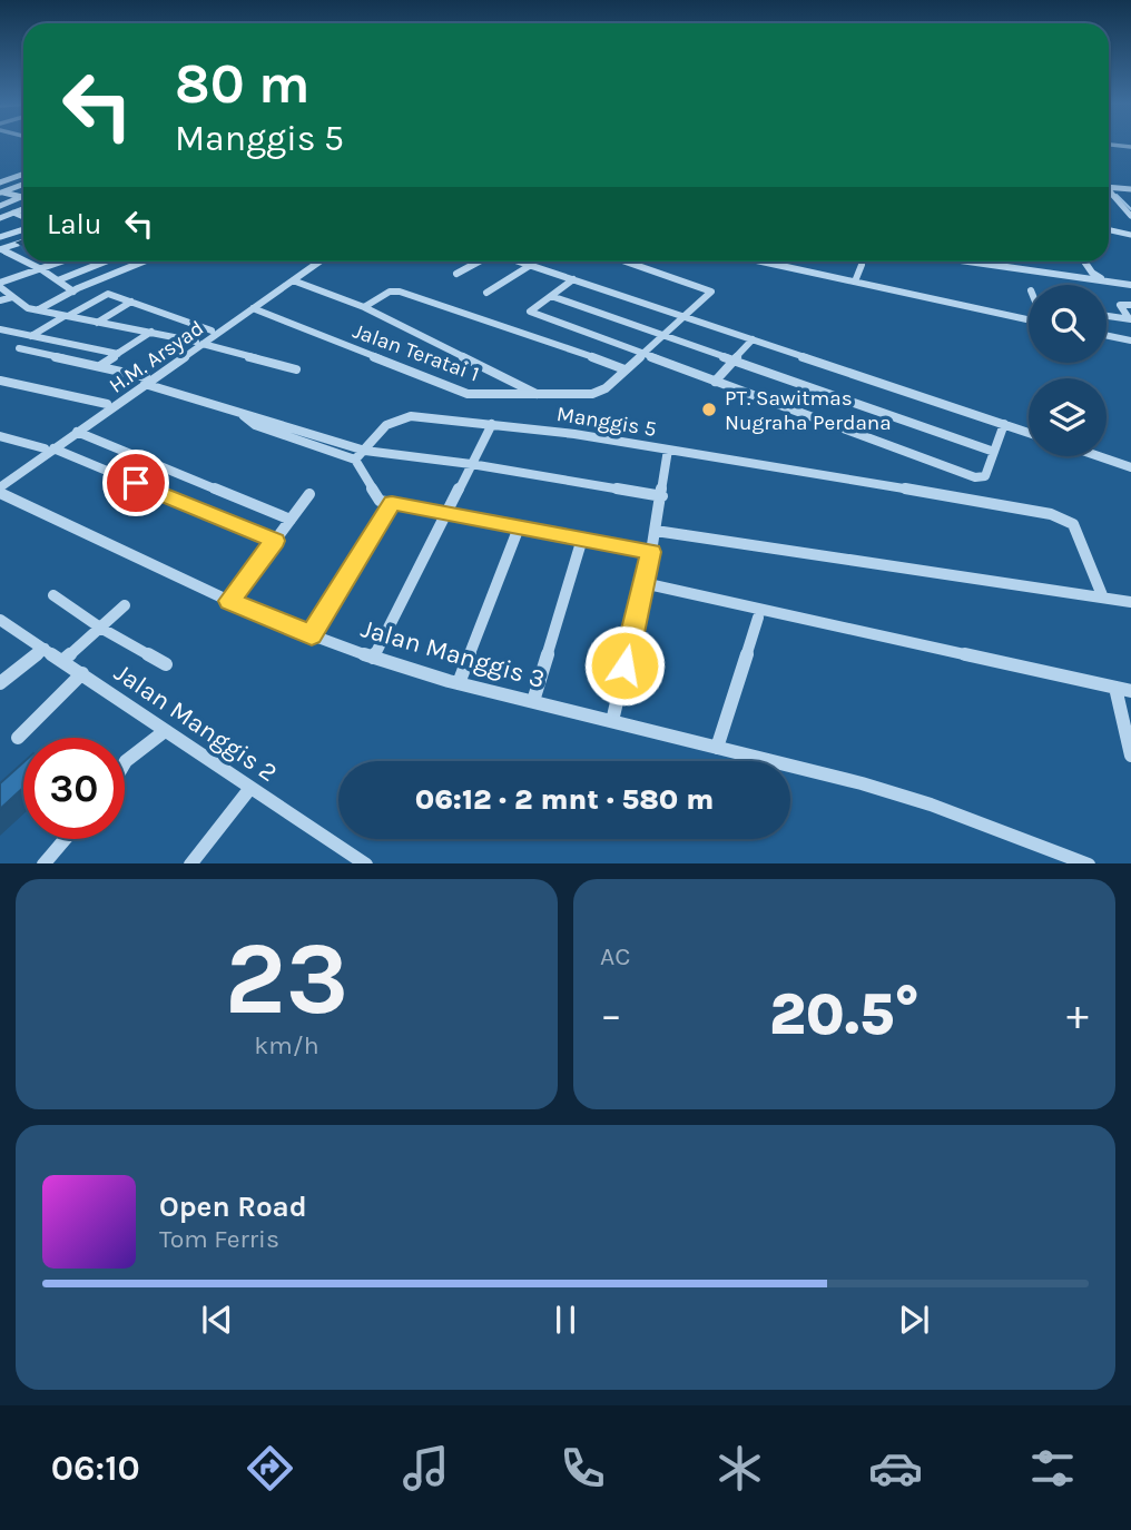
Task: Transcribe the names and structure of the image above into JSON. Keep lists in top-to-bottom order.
{
  "streets": {
    "street": [
      "Jalan Teratai 1",
      "H.M. Arsyad",
      "Manggis 5",
      "Jalan Manggis 3",
      "Jalan Manggis 2"
    ]
  },
  "crossings": [
    ["Jalan Teratai 1", "H.M. Arsyad"]
  ],
  "places": ["PT. Sawitmas Nugraha Perdana"],
  "page": {
    "turn": ["80 m", "Manggis 5"],
    "then": "Lalu",
    "limit": "30",
    "trip": "06:12 · 2 mnt · 580 m",
    "tile": [
      ["23", "km/h"],
      "AC"
    ],
    "heat": ["−", "20.5°", "+"],
    "song": ["Open Road", "Tom Ferris"],
    "tabs": "06:10"
  }
}
